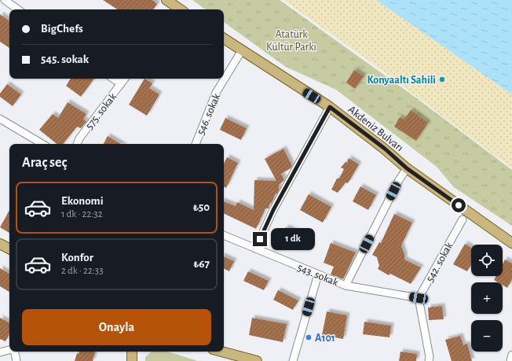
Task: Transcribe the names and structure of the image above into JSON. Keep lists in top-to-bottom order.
{
  "streets": {
    "main road": ["Akdeniz Bulvarı"],
    "street": [
      "575. sokak",
      "546. sokak",
      "542. sokak",
      "543. sokak"
    ]
  },
  "crossings": [
    ["546. sokak", "Akdeniz Bulvarı"],
    ["542. sokak", "543. sokak"]
  ],
  "parks": ["Atatürk Kültür Parkı"],
  "places": ["Konyaaltı Sahili", "A101"],
  "page": {
    "banner": ["BigChefs", "545. sokak"],
    "heading": "Araç seç",
    "list": [
      {
        "name": "Ekonomi",
        "note": "1 dk · 22:32",
        "value": "₺50"
      },
      {
        "name": "Konfor",
        "note": "2 dk · 22:33",
        "value": "₺67"
      }
    ],
    "bubble": "1 dk",
    "map_buttons": ["+", "−"],
    "buttons": "Onayla"
  }
}
